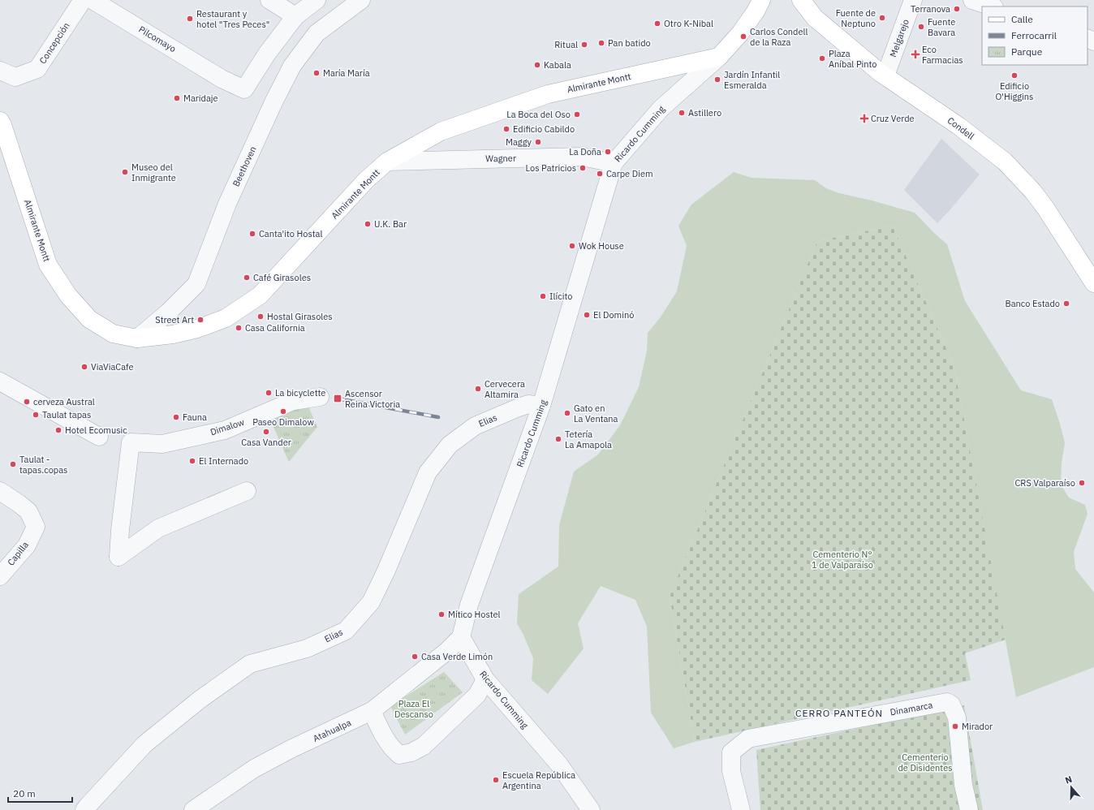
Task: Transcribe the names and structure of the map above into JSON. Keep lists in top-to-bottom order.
{
  "streets": {
    "main road": ["Almirante Montt", "Condell"],
    "street": [
      "Melgarejo",
      "Pilcomayo",
      "Concepción",
      "Ricardo Cumming",
      "Wagner",
      "Beethoven",
      "Elias",
      "Dimalow",
      "Capilla",
      "Dinamarca",
      "Atahualpa"
    ]
  },
  "crossings": [
    ["Melgarejo", "Condell"],
    ["Almirante Montt", "Ricardo Cumming"],
    ["Almirante Montt", "Wagner"],
    ["Almirante Montt", "Beethoven"],
    ["Ricardo Cumming", "Wagner"],
    ["Ricardo Cumming", "Elias"],
    ["Ricardo Cumming", "Atahualpa"]
  ],
  "districts": ["CERRO PANTEÓN"],
  "parks": ["Cementerio N° 1 de Valparaíso", "Plaza El Descanso", "Cementerio de Disidentes"],
  "places": {
    "other": [
      "Terranova",
      "Fuente de Neptuno",
      "Restaurant y hotel \"Tres Peces\"",
      "Otro K-Nibal",
      "Fuente Bavara",
      "Carlos Condell de la Raza",
      "Pan batido",
      "Ritual",
      "Plaza Aníbal Pinto",
      "Kabala",
      "María María",
      "Edificio O'Higgins",
      "Jardín Infantil Esmeralda",
      "Maridaje",
      "Astillero",
      "La Boca del Oso",
      "Edificio Cabildo",
      "Maggy",
      "La Doña",
      "Los Patricios",
      "Museo del Inmigrante",
      "Carpe Diem",
      "U.K. Bar",
      "Canta'ito Hostal",
      "Wok House",
      "Café Girasoles",
      "Ilícito",
      "Banco Estado",
      "El Dominó",
      "Hostal Girasoles",
      "Street Art",
      "Casa California",
      "ViaViaCafe",
      "Cervecera Altamira",
      "La bicyclette",
      "cerveza Austral",
      "Paseo Dimalow",
      "Gato en La Ventana",
      "Taulat tapas",
      "Fauna",
      "Hotel Ecomusic",
      "Casa Vander",
      "Tetería La Amapola",
      "El Internado",
      "Taulat - tapas.copas",
      "CRS Valparaíso",
      "Mítico Hostel",
      "Casa Verde Limón",
      "Mirador",
      "Escuela República Argentina"
    ],
    "health": ["Eco Farmacias", "Cruz Verde"],
    "transit": ["Ascensor Reina Victoria"]
  },
  "legend": ["Calle", "Ferrocarril", "Parque"],
  "scale_bar": "20 m",
  "north": "top"
}
